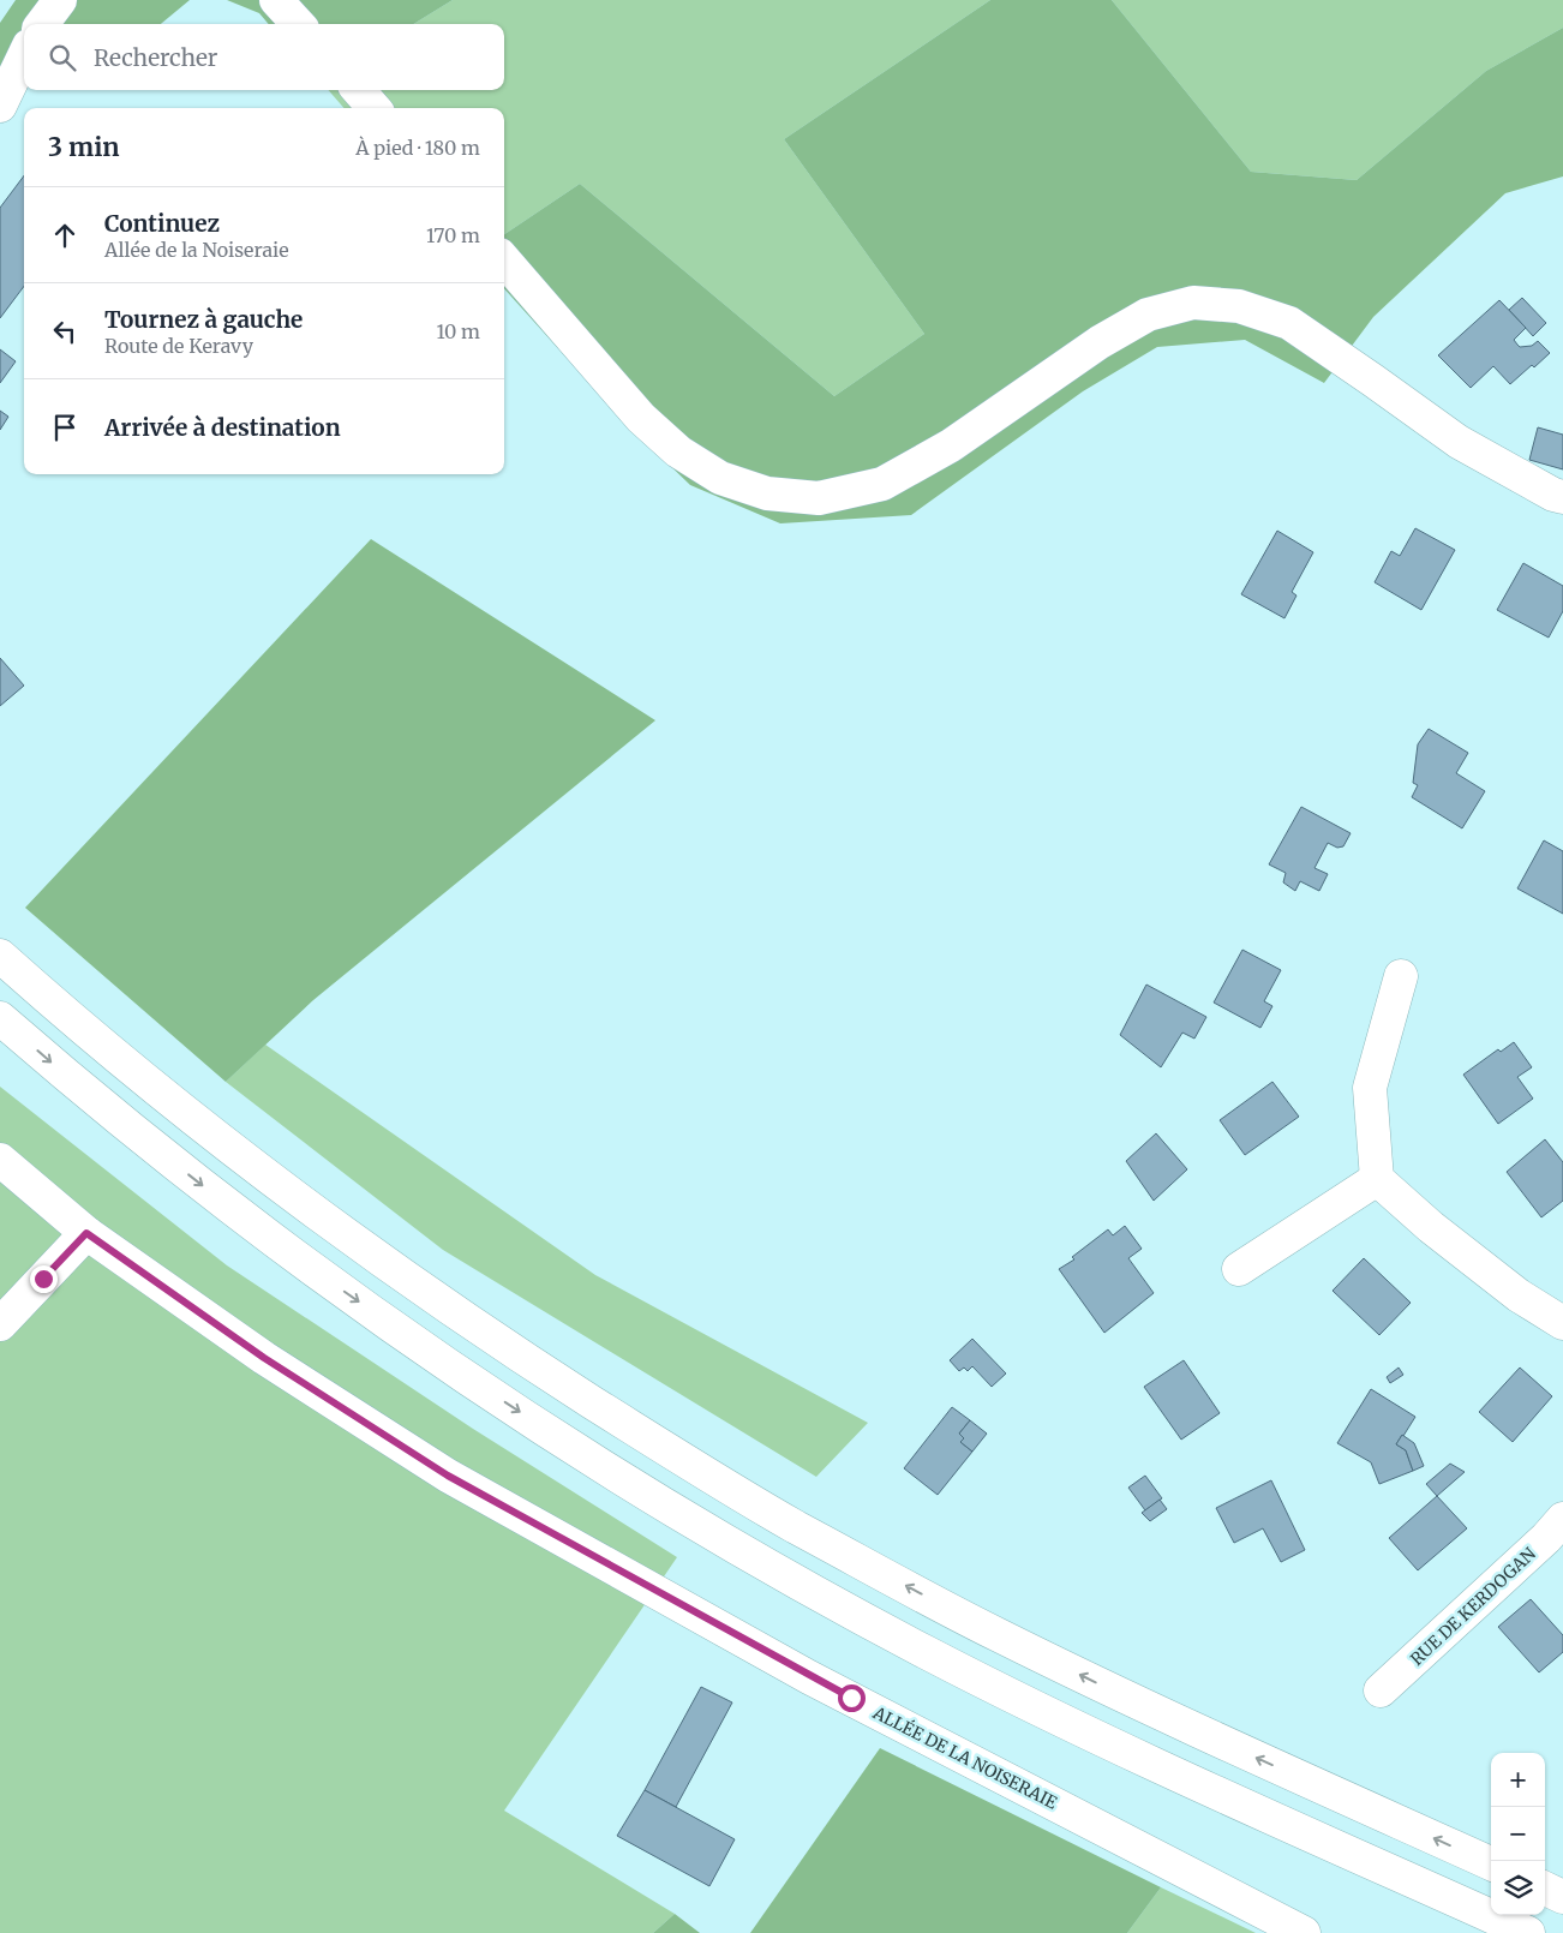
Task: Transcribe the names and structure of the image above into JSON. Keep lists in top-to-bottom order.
{
  "streets": {
    "main road": ["RUE DE KERDOGAN", "ALLÉE DE LA NOISERAIE"]
  },
  "page": {
    "search": "Rechercher",
    "heading": ["3 min", "À pied · 180 m"],
    "list": [
      ["Continuez", "Allée de la Noiseraie", "170 m"],
      ["Tournez à gauche", "Route de Keravy", "10 m"],
      "Arrivée à destination"
    ],
    "map_buttons": ["+", "−"]
  }
}
